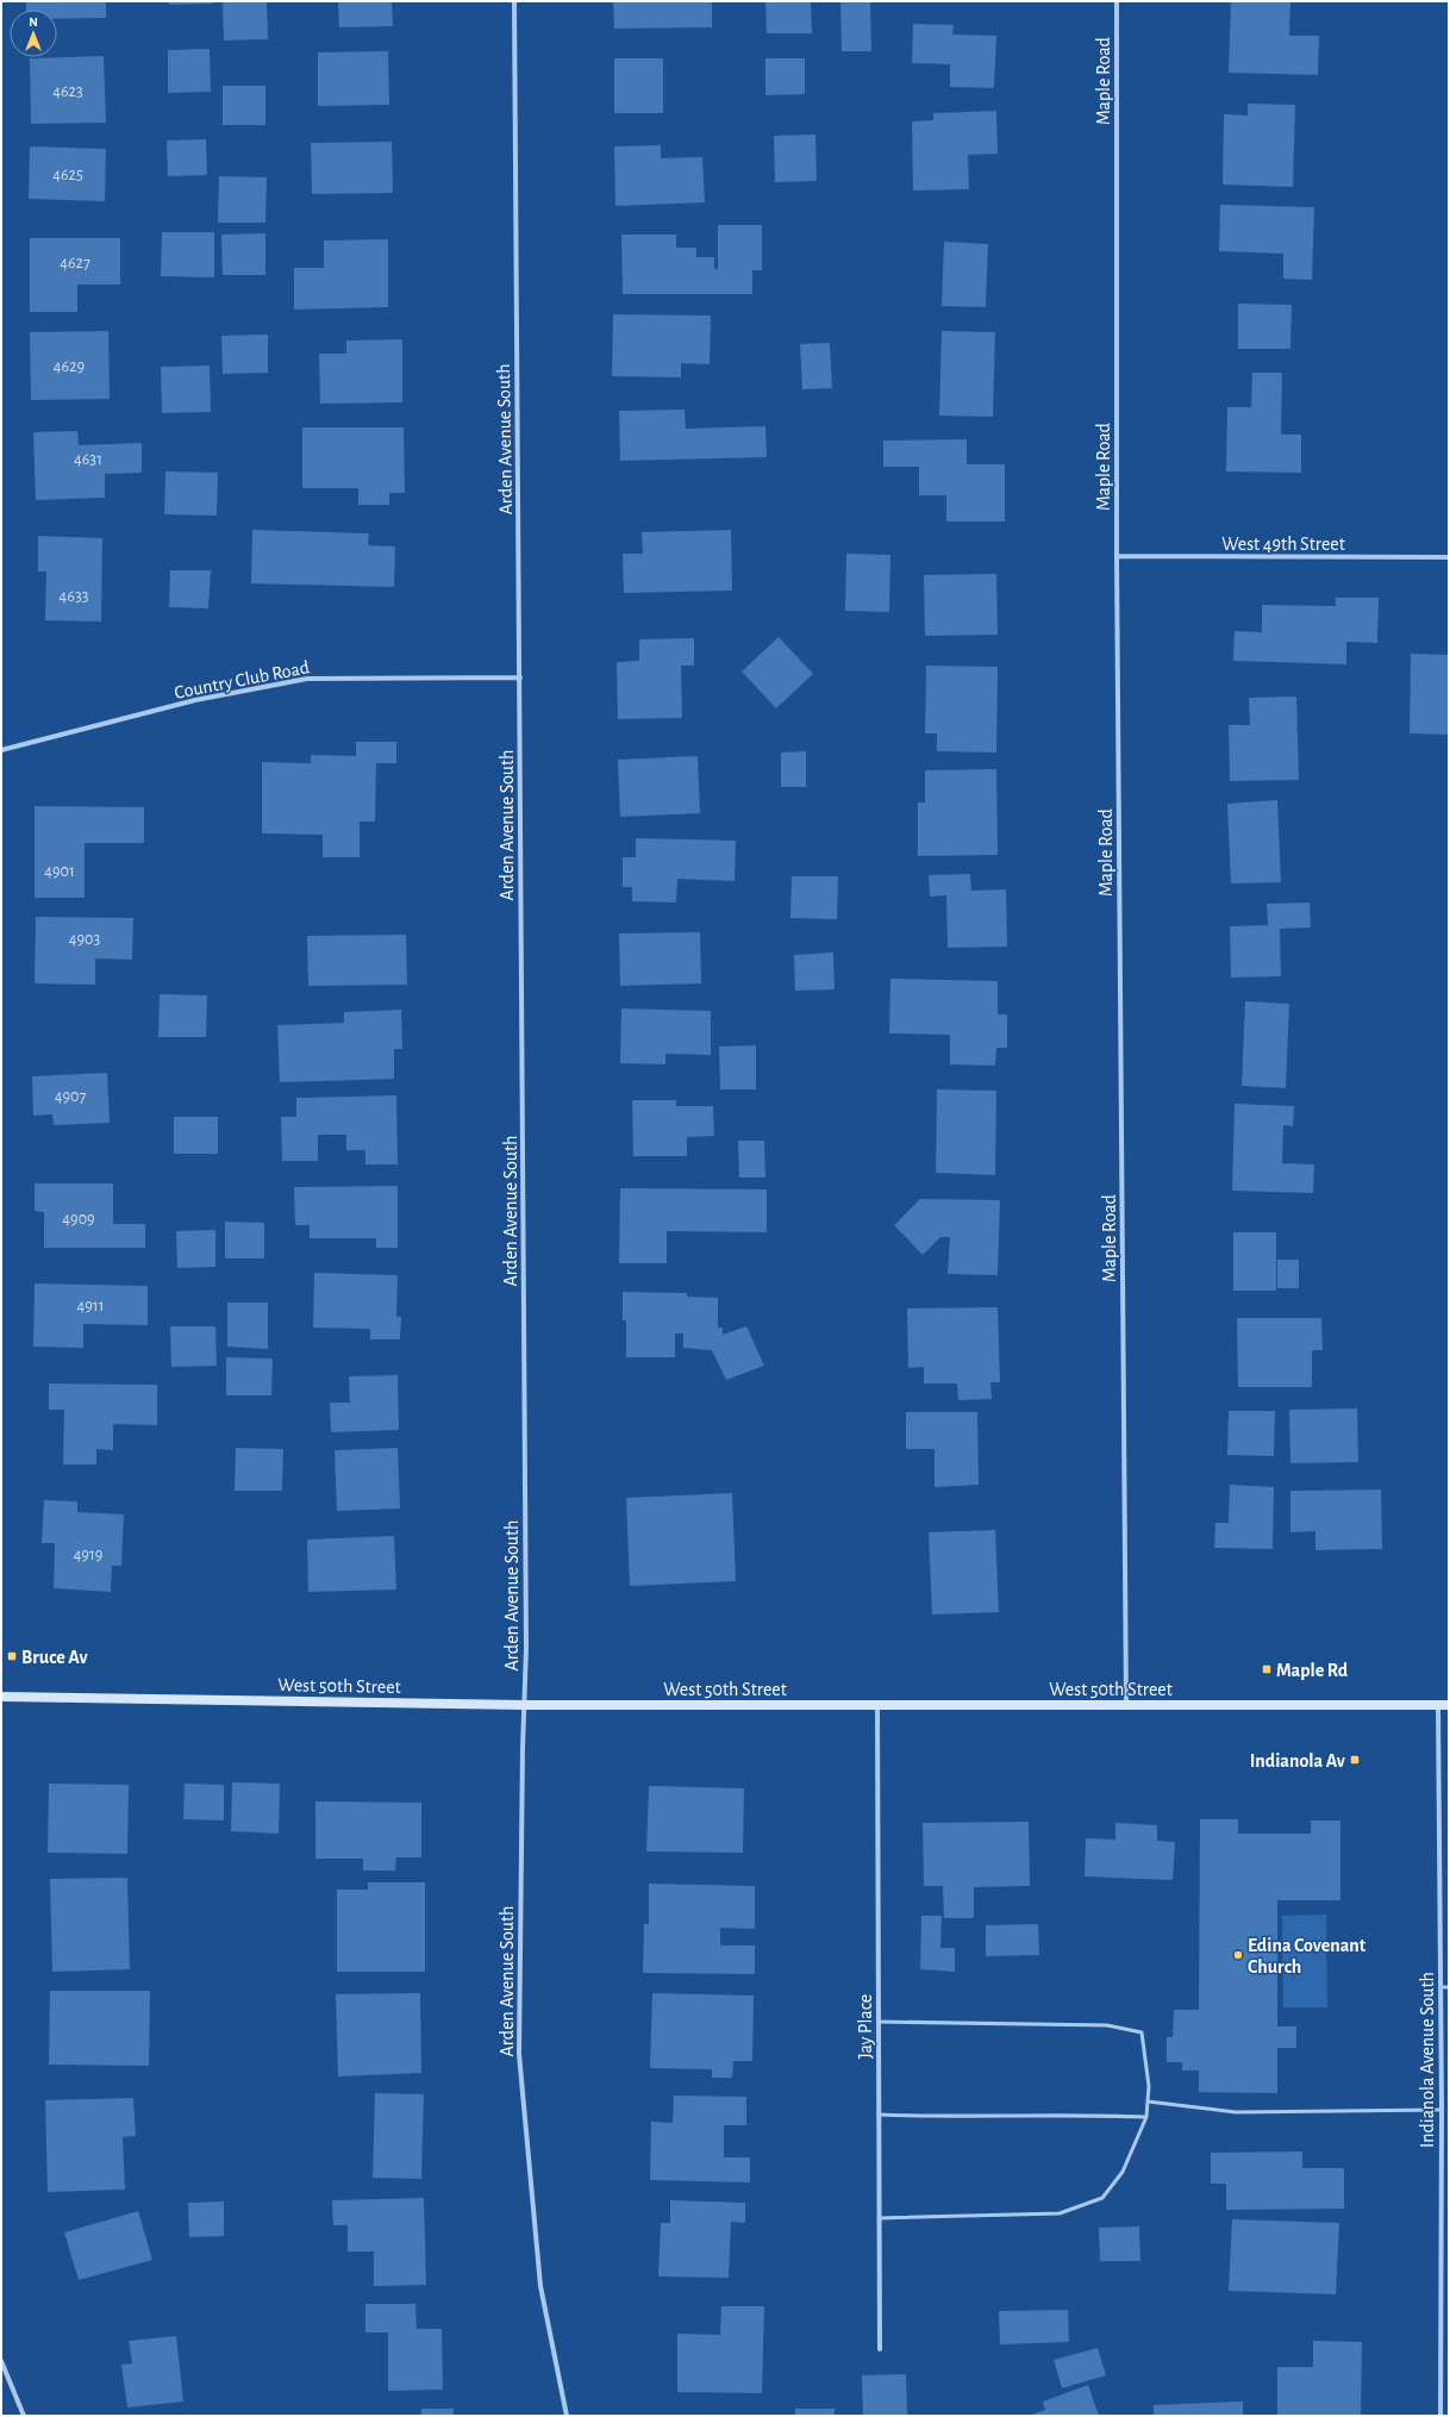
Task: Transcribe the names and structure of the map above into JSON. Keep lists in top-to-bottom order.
{
  "streets": {
    "main road": ["West 50th Street"],
    "street": [
      "Maple Road",
      "Arden Avenue South",
      "West 49th Street",
      "Country Club Road",
      "Jay Place",
      "Indianola Avenue South"
    ]
  },
  "crossings": [
    ["Maple Road", "West 49th Street"],
    ["Maple Road", "West 50th Street"],
    ["Arden Avenue South", "Country Club Road"],
    ["Arden Avenue South", "West 50th Street"],
    ["West 50th Street", "Jay Place"],
    ["West 50th Street", "Indianola Avenue South"]
  ],
  "places": {
    "transit": ["Bruce Av", "Maple Rd", "Indianola Av"],
    "other": ["Edina Covenant Church"]
  },
  "house_numbers": [
    "4623",
    "4625",
    "4627",
    "4629",
    "4631",
    "4633",
    "4901",
    "4903",
    "4907",
    "4909",
    "4911",
    "4919"
  ],
  "north": "top"
}
